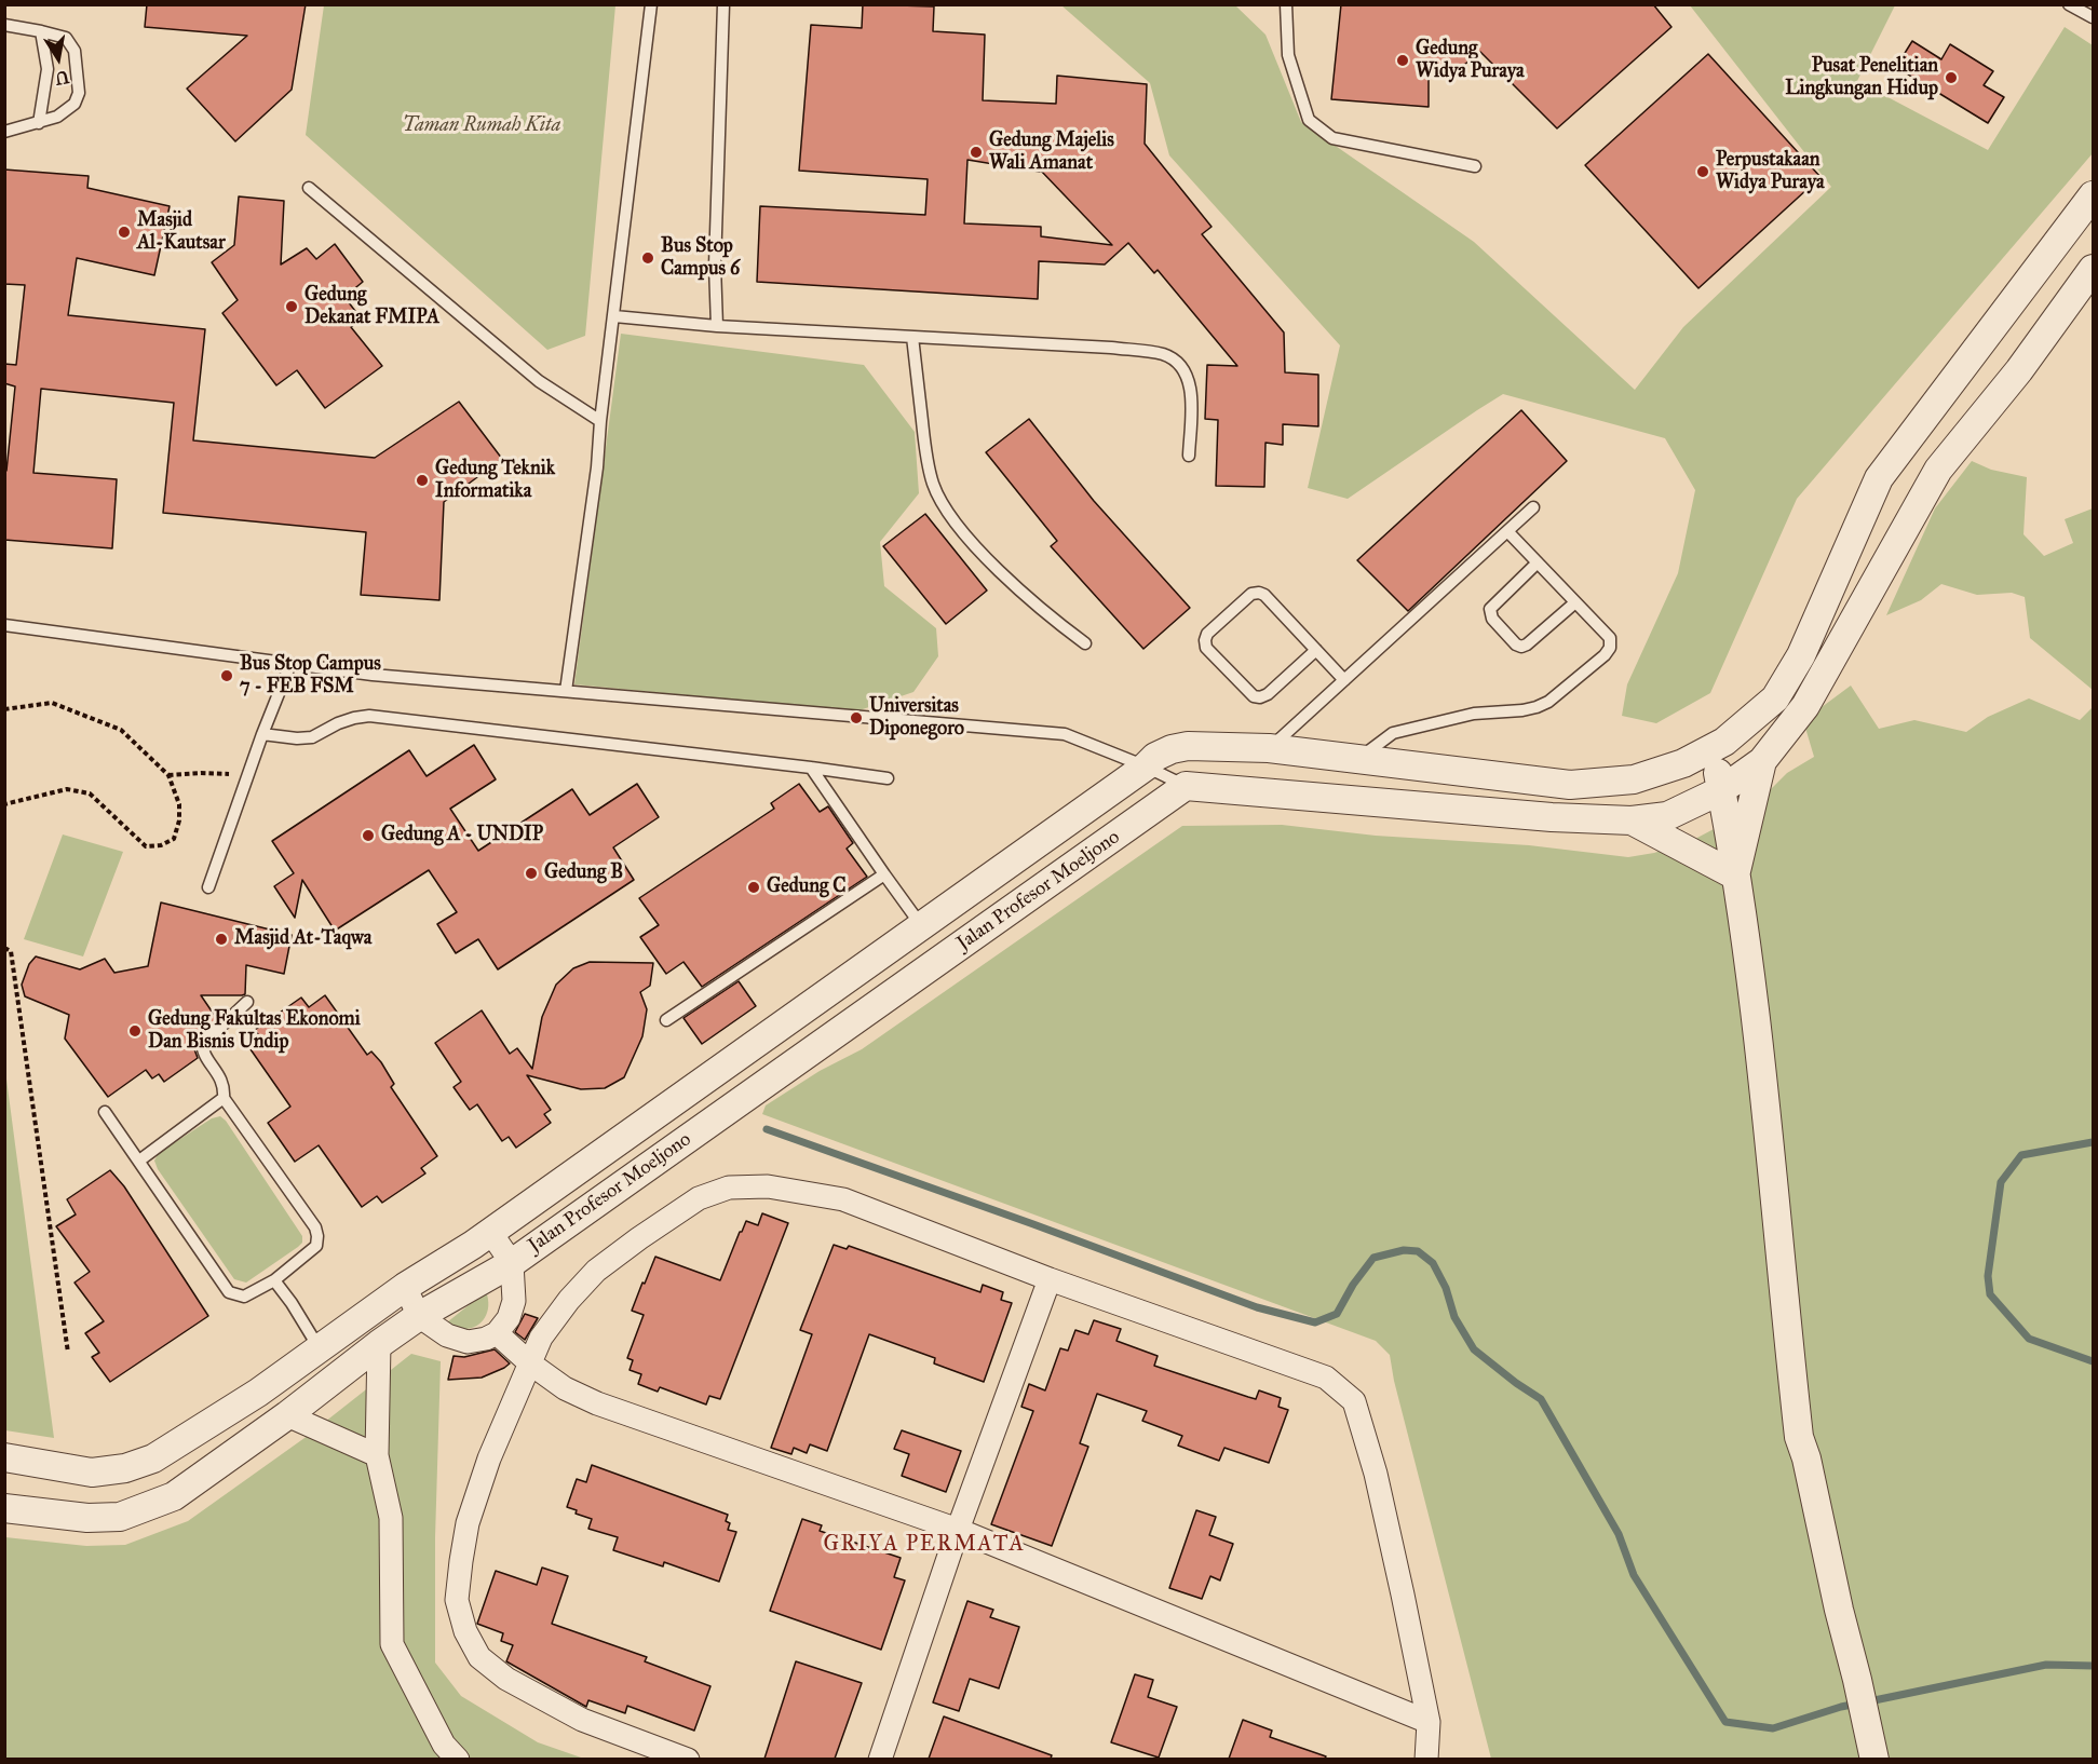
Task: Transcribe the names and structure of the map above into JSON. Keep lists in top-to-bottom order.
{
  "streets": {
    "street": ["Jalan Profesor Moeljono"]
  },
  "districts": ["GRIYA PERMATA"],
  "parks": ["Taman Rumah Kita"],
  "places": [
    "Gedung Widya Puraya",
    "Pusat Penelitian Lingkungan Hidup",
    "Gedung Majelis Wali Amanat",
    "Perpustakaan Widya Puraya",
    "Masjid Al-Kautsar",
    "Bus Stop Campus 6",
    "Gedung Dekanat FMIPA",
    "Gedung Teknik Informatika",
    "Bus Stop Campus 7 - FEB FSM",
    "Universitas Diponegoro",
    "Gedung A - UNDIP",
    "Gedung B",
    "Gedung C",
    "Masjid At-Taqwa",
    "Gedung Fakultas Ekonomi Dan Bisnis Undip"
  ],
  "north": "bottom"
}
